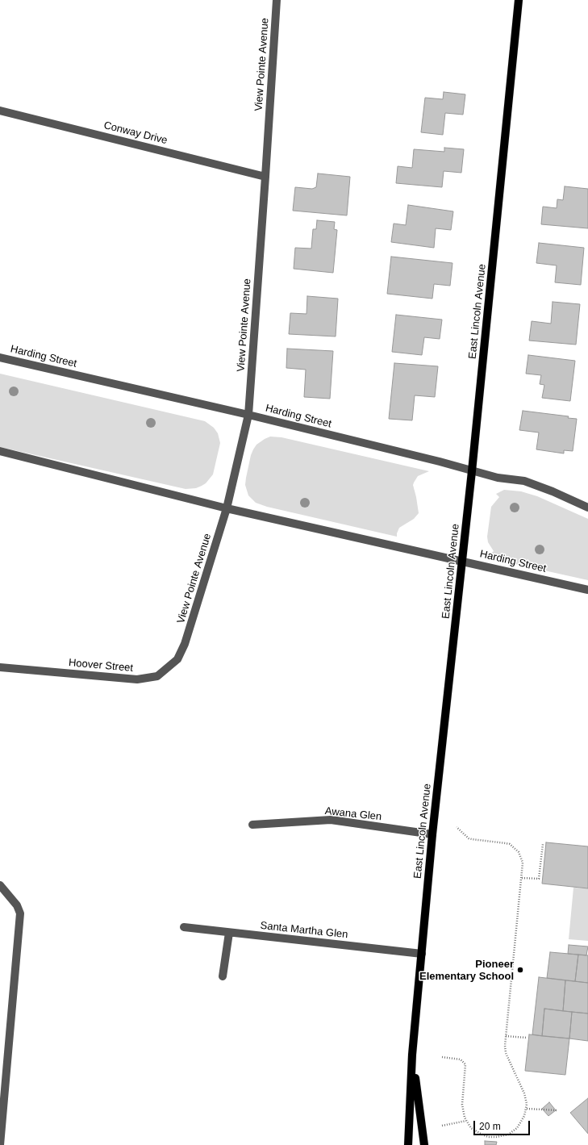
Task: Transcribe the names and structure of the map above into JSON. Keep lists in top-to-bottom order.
{
  "streets": {
    "main road": ["East Lincoln Avenue"],
    "street": [
      "View Pointe Avenue",
      "Conway Drive",
      "Harding Street",
      "Hoover Street",
      "Awana Glen",
      "Santa Martha Glen"
    ]
  },
  "crossings": [
    ["View Pointe Avenue", "Conway Drive"],
    ["View Pointe Avenue", "Harding Street"],
    ["View Pointe Avenue", "Hoover Street"],
    ["East Lincoln Avenue", "Harding Street"],
    ["East Lincoln Avenue", "Awana Glen"],
    ["East Lincoln Avenue", "Santa Martha Glen"]
  ],
  "places": ["Pioneer Elementary School"],
  "scale_bar": "20 m"
}
